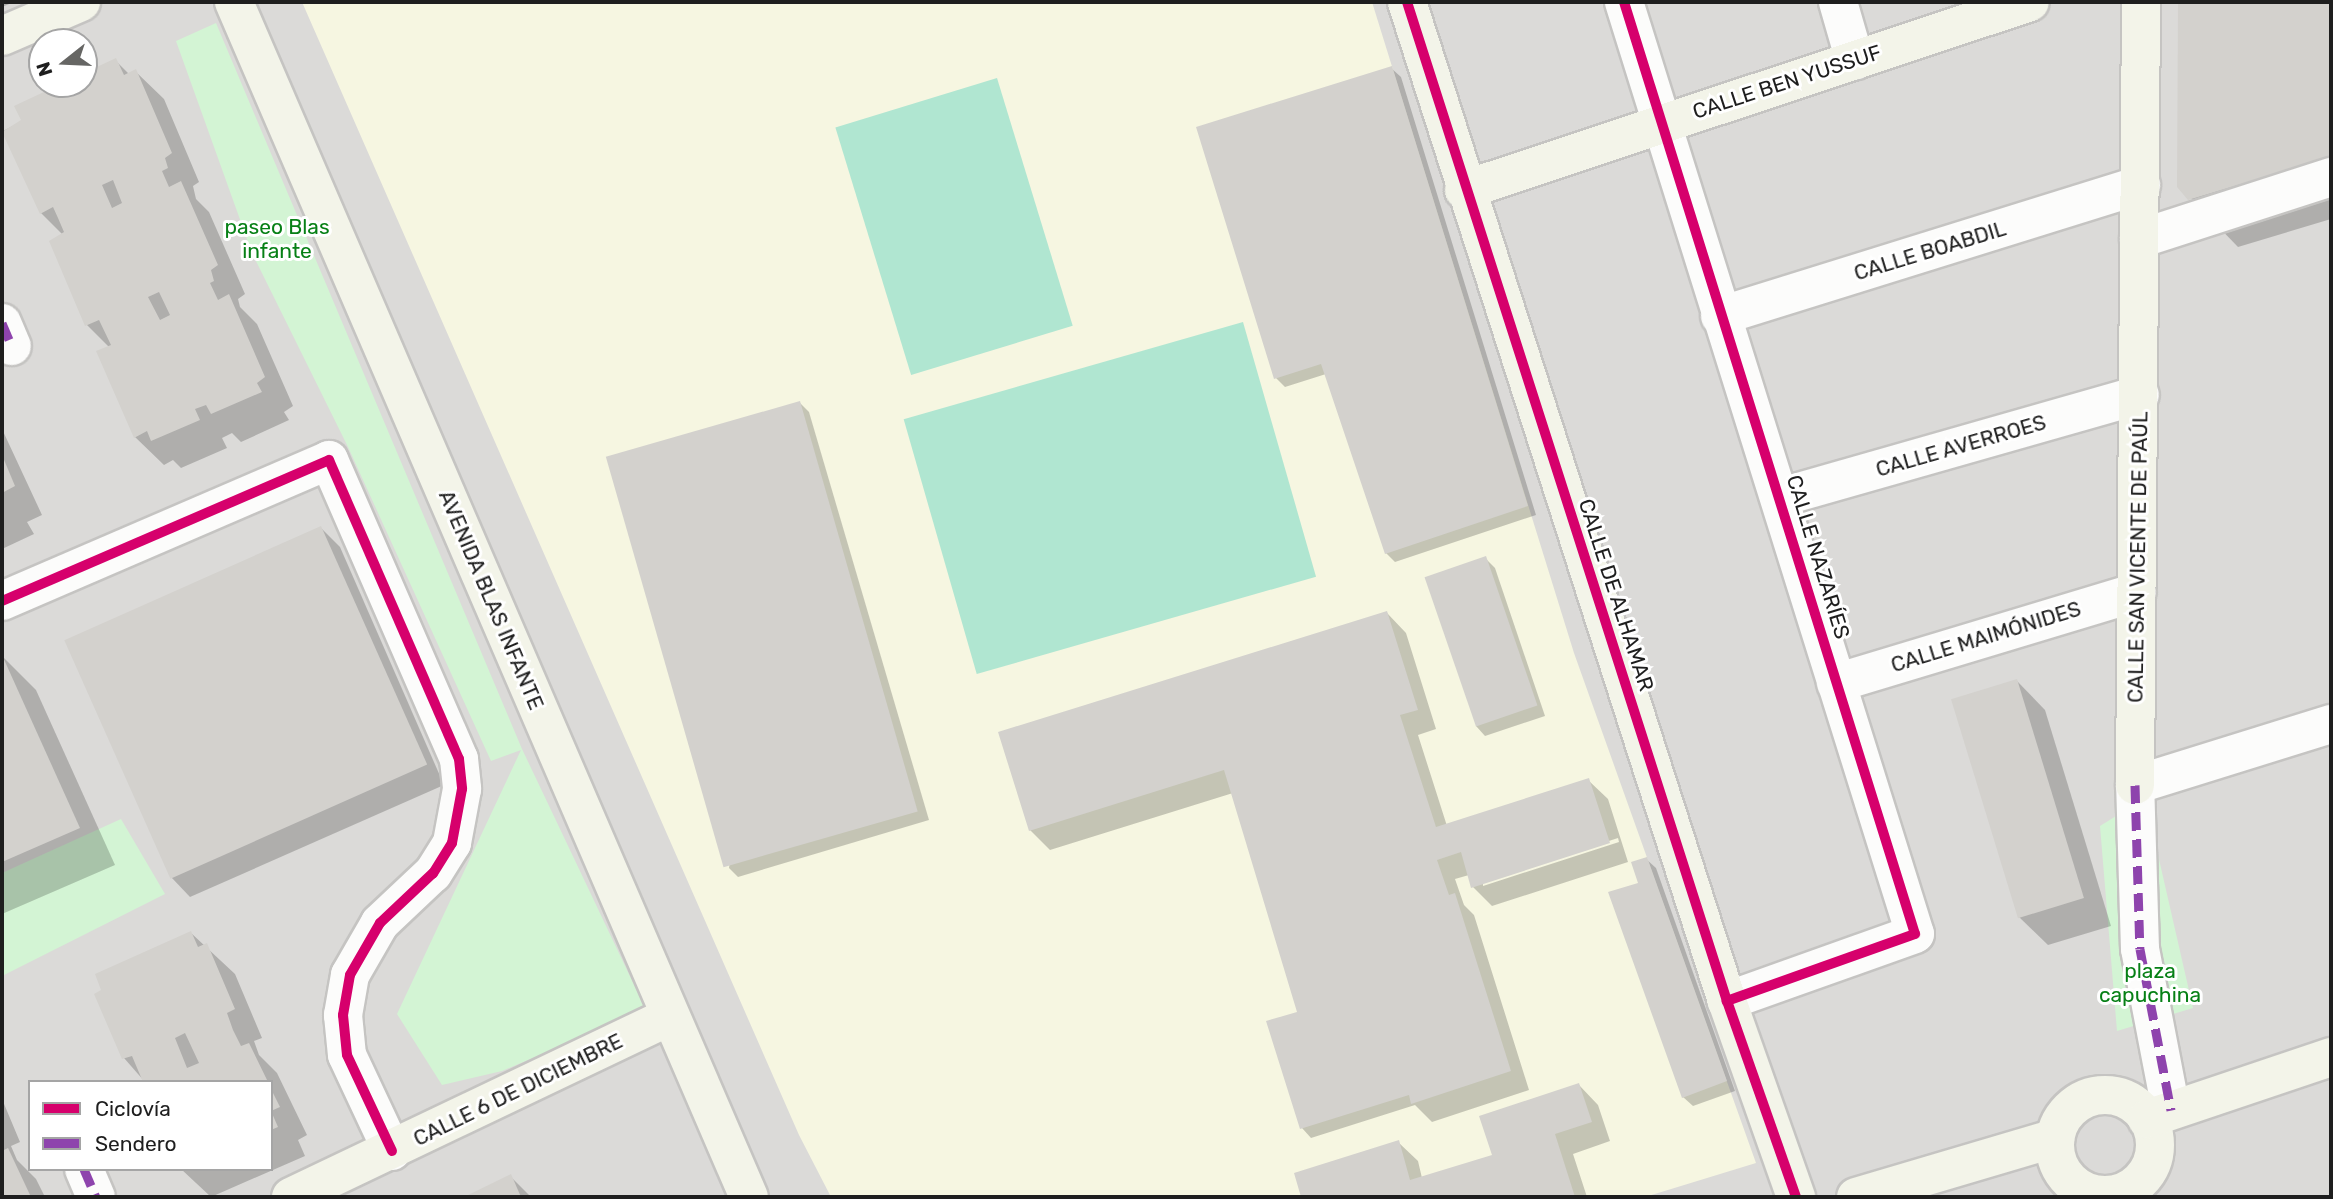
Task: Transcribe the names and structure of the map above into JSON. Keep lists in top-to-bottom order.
{
  "streets": {
    "street": [
      "CALLE BEN YUSSUF",
      "CALLE BOABDIL",
      "CALLE AVERROES",
      "CALLE NAZARÍES",
      "CALLE SAN VICENTE DE PAÚL",
      "CALLE DE ALHAMAR",
      "AVENIDA BLAS INFANTE",
      "CALLE MAIMÓNIDES",
      "CALLE 6 DE DICIEMBRE"
    ]
  },
  "crossings": [
    ["CALLE BEN YUSSUF", "CALLE NAZARÍES"],
    ["CALLE BEN YUSSUF", "CALLE DE ALHAMAR"],
    ["CALLE BOABDIL", "CALLE NAZARÍES"],
    ["CALLE BOABDIL", "CALLE SAN VICENTE DE PAÚL"],
    ["CALLE AVERROES", "CALLE NAZARÍES"],
    ["CALLE AVERROES", "CALLE SAN VICENTE DE PAÚL"],
    ["CALLE NAZARÍES", "CALLE DE ALHAMAR"],
    ["CALLE NAZARÍES", "CALLE MAIMÓNIDES"],
    ["CALLE SAN VICENTE DE PAÚL", "CALLE MAIMÓNIDES"],
    ["AVENIDA BLAS INFANTE", "CALLE 6 DE DICIEMBRE"]
  ],
  "parks": ["paseo Blas infante", "plaza capuchina"],
  "legend": ["Ciclovía", "Sendero"],
  "north": "left"
}
